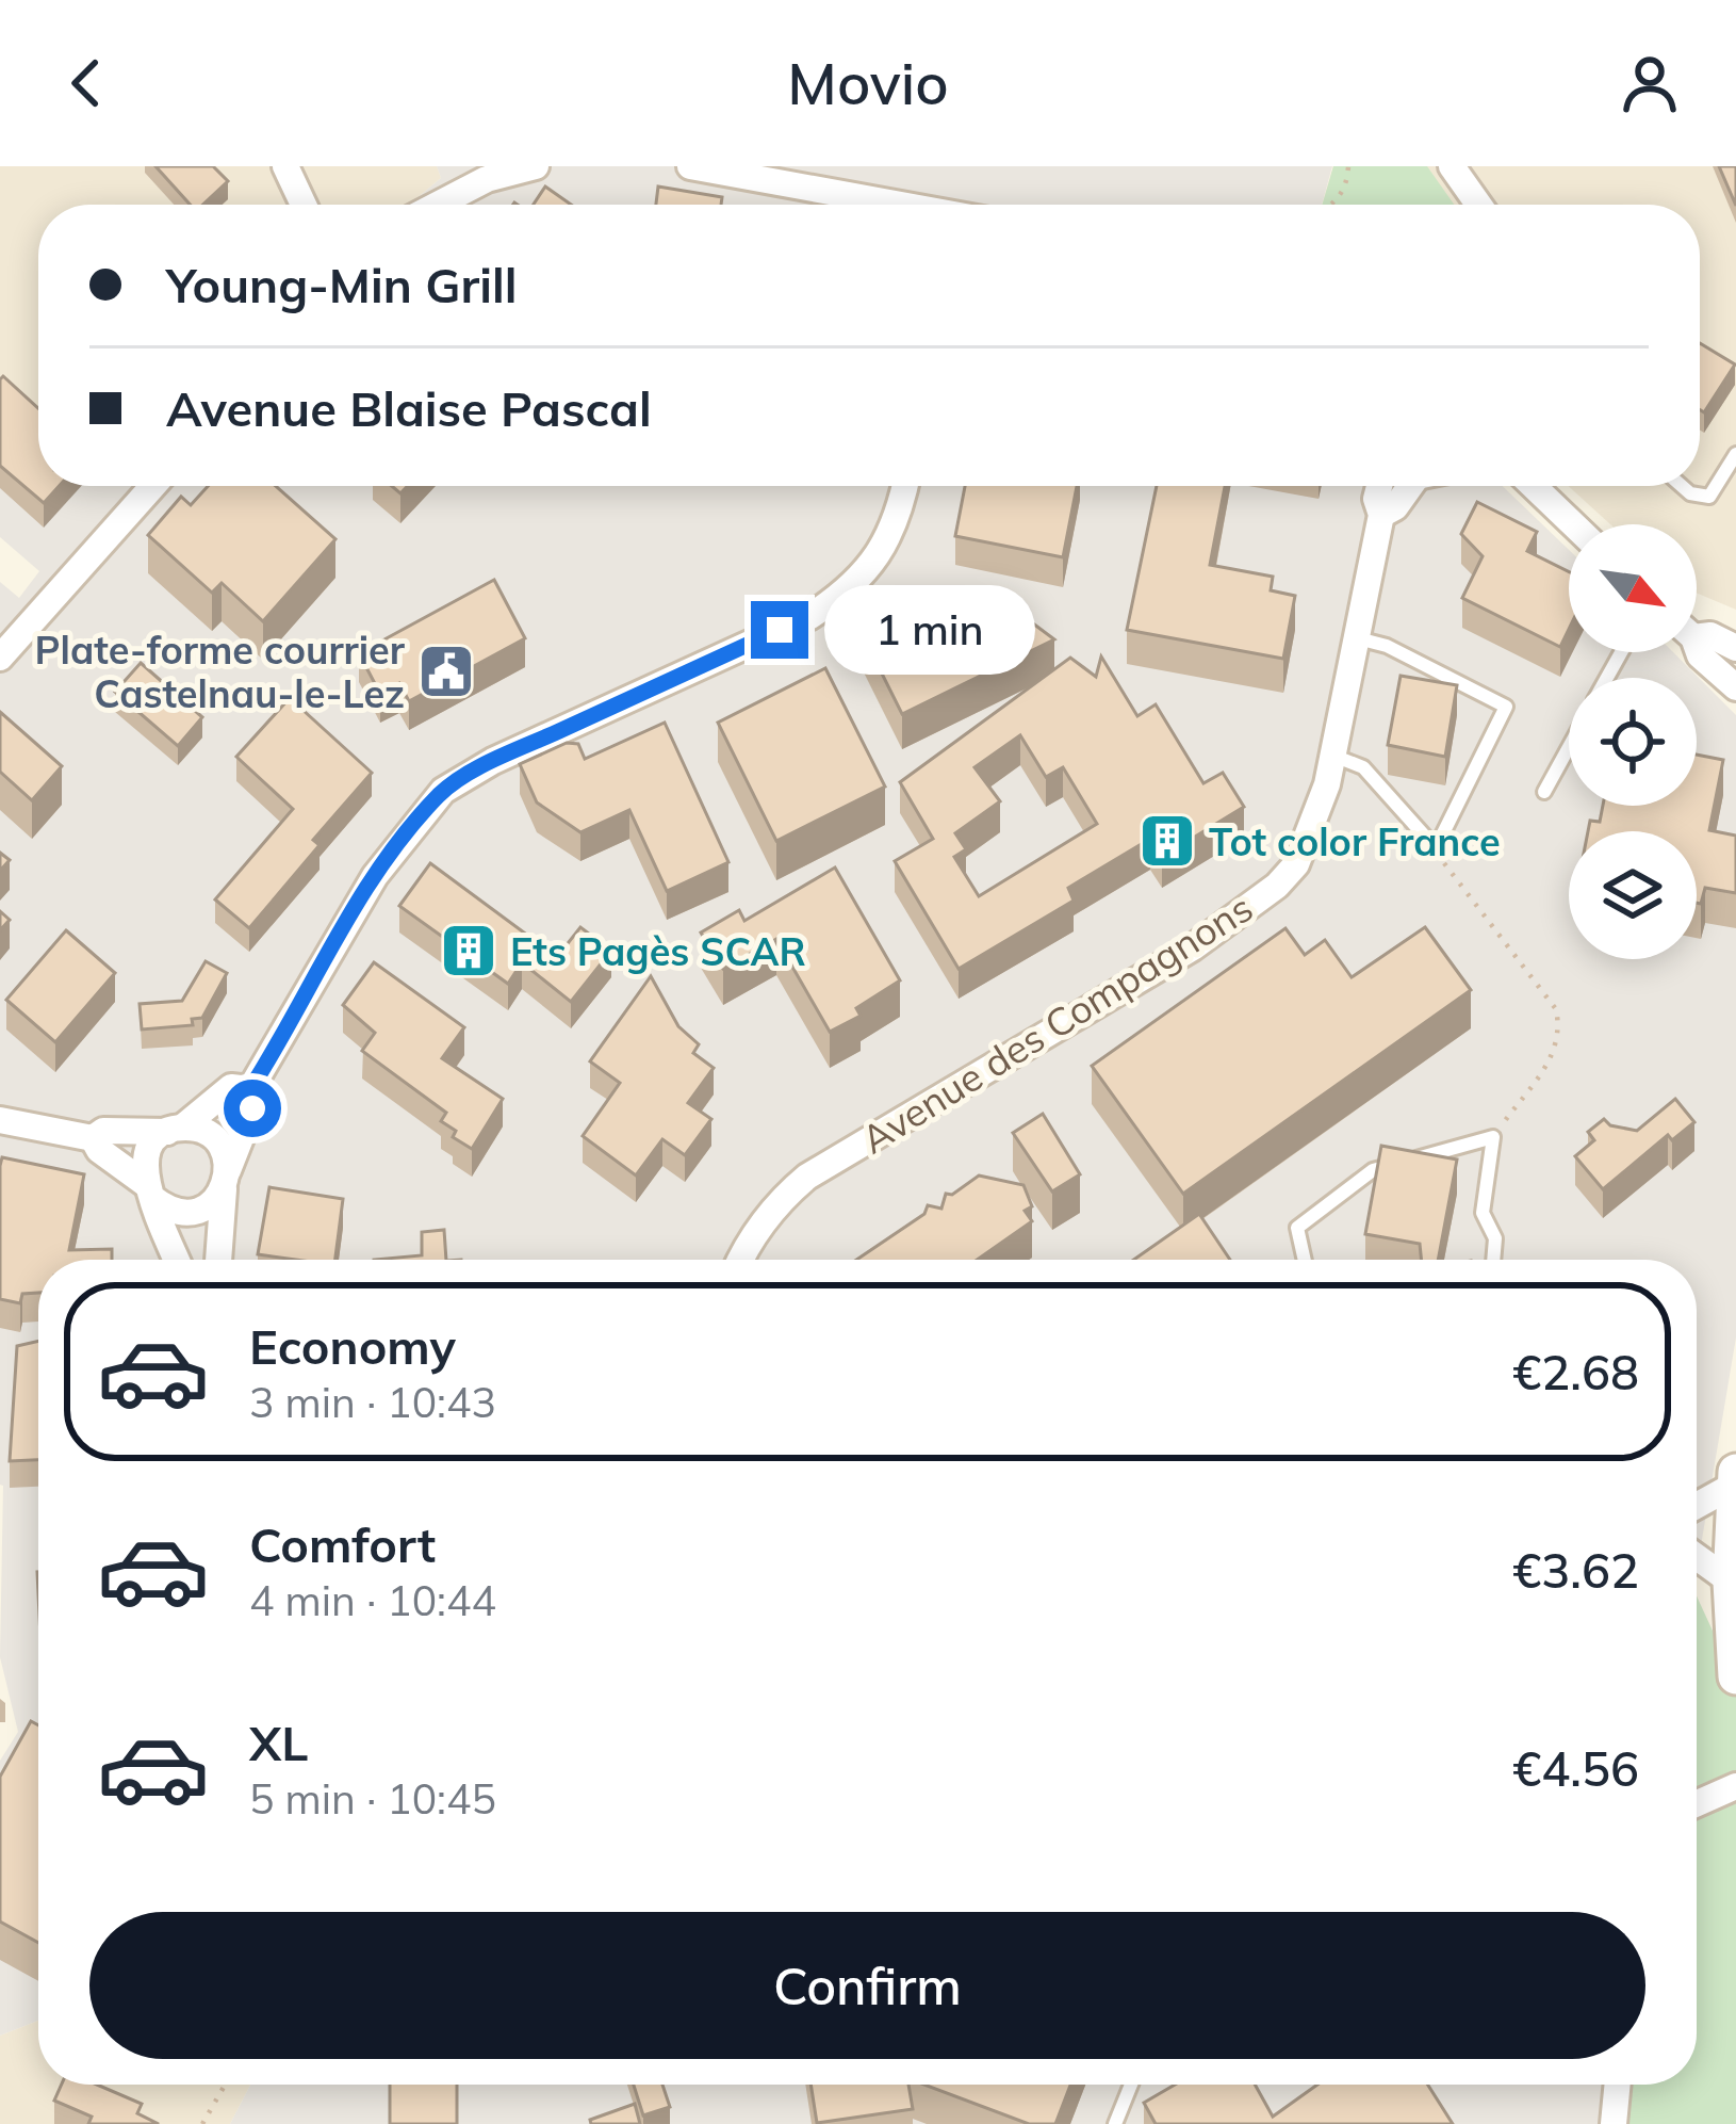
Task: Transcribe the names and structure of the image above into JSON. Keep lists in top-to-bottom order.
{
  "streets": {
    "street": ["Avenue des Compagnons"]
  },
  "places": {
    "public building": ["Plate-forme courrier Castelnau-le-Lez"],
    "building": ["Tot color France", "Ets Pagès SCAR"]
  },
  "north": "bottom right",
  "page": {
    "header": "Movio",
    "banner": ["Young-Min Grill", "Avenue Blaise Pascal"],
    "bubble": "1 min",
    "list": [
      {
        "name": "Economy",
        "note": "3 min · 10:43",
        "value": "€2.68"
      },
      {
        "name": "Comfort",
        "note": "4 min · 10:44",
        "value": "€3.62"
      },
      {
        "name": "XL",
        "note": "5 min · 10:45",
        "value": "€4.56"
      }
    ],
    "buttons": "Confirm"
  }
}
